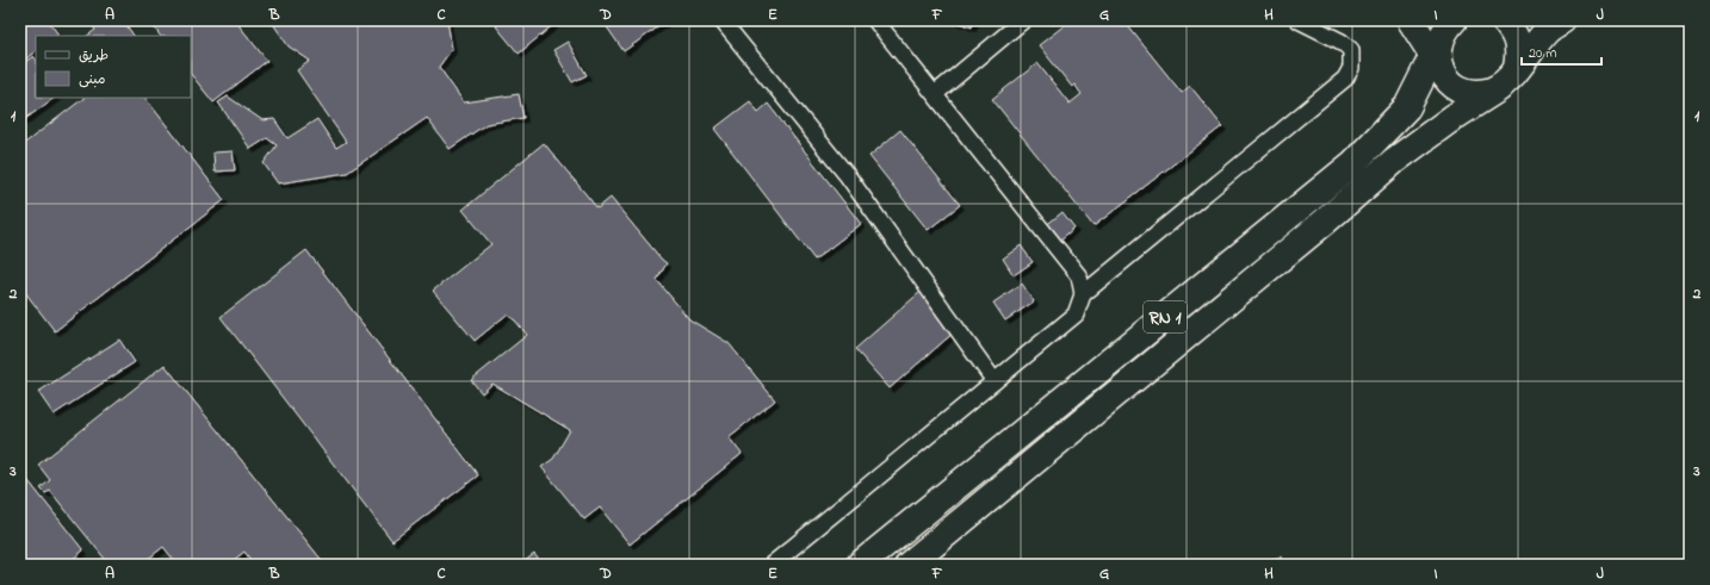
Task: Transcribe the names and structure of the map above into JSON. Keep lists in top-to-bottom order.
{
  "streets": {
    "main road": ["RN 1"]
  },
  "legend": ["طريق", "مبنى"],
  "scale_bar": "20 m",
  "grid": {
    "columns": [
      "A",
      "B",
      "C",
      "D",
      "E",
      "F",
      "G",
      "H",
      "I",
      "J"
    ],
    "rows": ["1", "2", "3"]
  }
}
